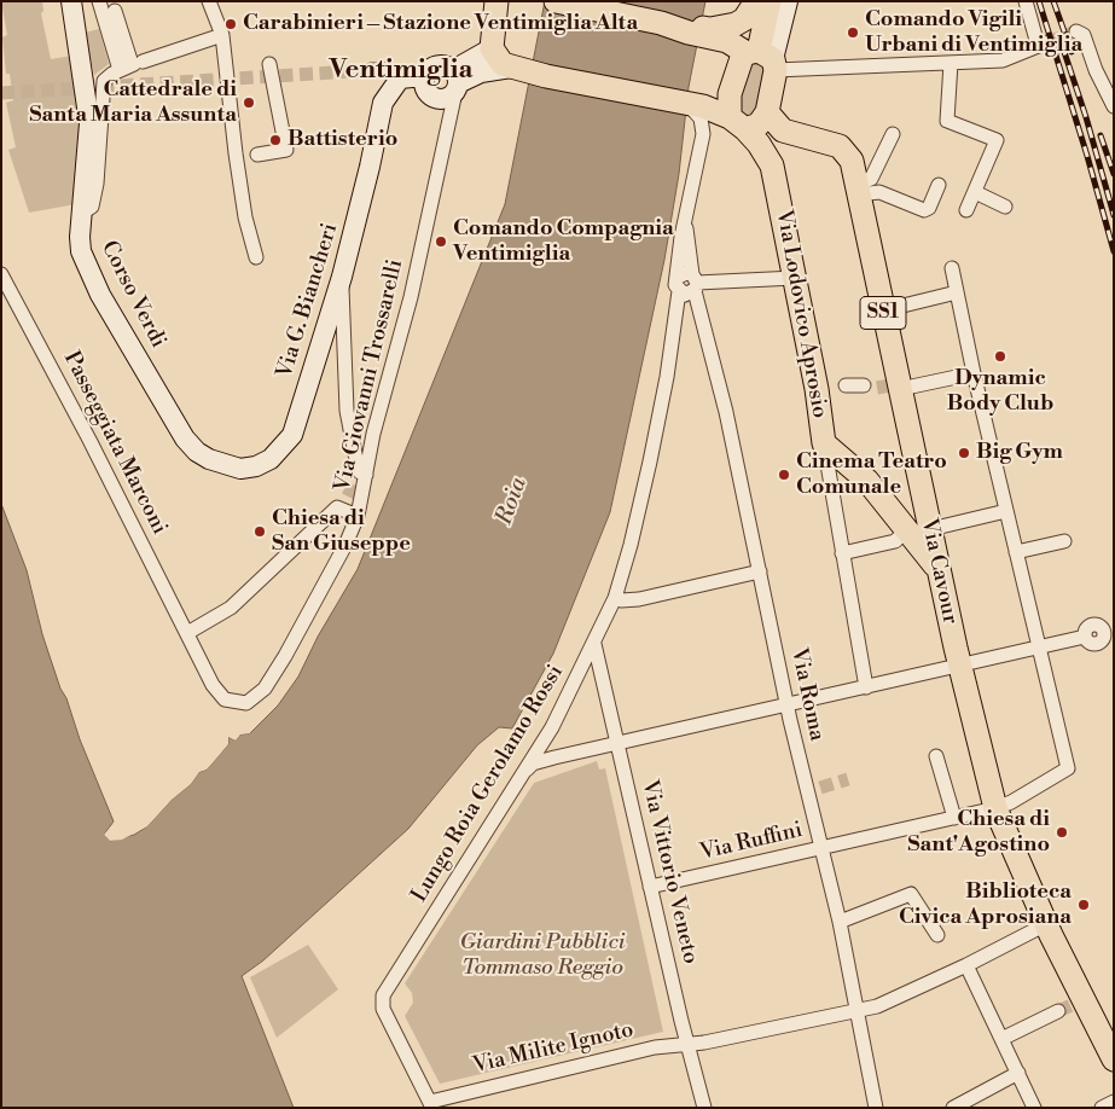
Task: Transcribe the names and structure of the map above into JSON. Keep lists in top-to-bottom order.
{
  "streets": {
    "main road": [
      "Corso Verdi",
      "Via G. Biancheri",
      "SS1",
      "Via Lodovico Aprosio",
      "Via Cavour"
    ],
    "street": [
      "Via Giovanni Trossarelli",
      "Passeggiata Marconi",
      "Via Roma",
      "Lungo Roia Gerolamo Rossi",
      "Via Ruffini",
      "Via Vittorio Veneto",
      "Via Milite Ignoto"
    ]
  },
  "crossings": [
    ["Corso Verdi", "Via G. Biancheri"],
    ["Via Giovanni Trossarelli", "Passeggiata Marconi"],
    ["Via Cavour", "Via Ruffini"],
    ["Via Cavour", "Via Milite Ignoto"],
    ["Via Roma", "Lungo Roia Gerolamo Rossi"],
    ["Via Roma", "Via Ruffini"],
    ["Via Roma", "Via Milite Ignoto"],
    ["Lungo Roia Gerolamo Rossi", "Via Vittorio Veneto"],
    ["Lungo Roia Gerolamo Rossi", "Via Milite Ignoto"],
    ["Via Ruffini", "Via Vittorio Veneto"],
    ["Via Vittorio Veneto", "Via Milite Ignoto"]
  ],
  "districts": ["Ventimiglia"],
  "water": ["Roia"],
  "parks": ["Giardini Pubblici Tommaso Reggio"],
  "places": [
    "Carabinieri – Stazione Ventimiglia Alta",
    "Comando Vigili Urbani di Ventimiglia",
    "Cattedrale di Santa Maria Assunta",
    "Battisterio",
    "Comando Compagnia Ventimiglia",
    "Dynamic Body Club",
    "Big Gym",
    "Cinema Teatro Comunale",
    "Chiesa di San Giuseppe",
    "Chiesa di Sant'Agostino",
    "Biblioteca Civica Aprosiana"
  ]
}
